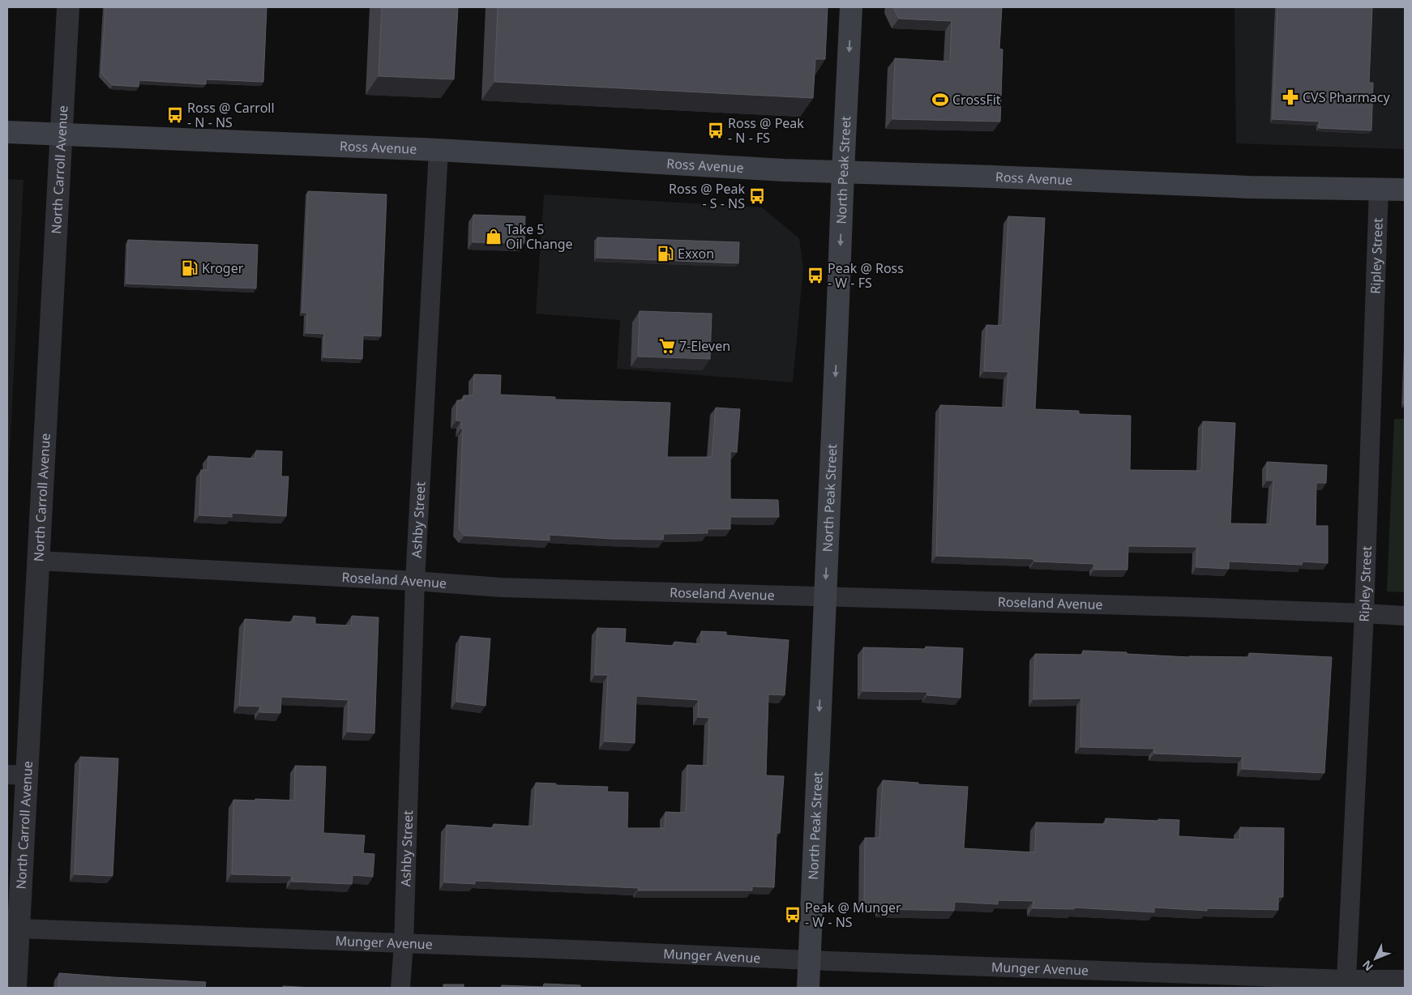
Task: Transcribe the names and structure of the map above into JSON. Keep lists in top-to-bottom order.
{
  "streets": {
    "main road": ["Ross Avenue", "North Peak Street"],
    "street": [
      "North Carroll Avenue",
      "Ripley Street",
      "Ashby Street",
      "Roseland Avenue",
      "Munger Avenue"
    ]
  },
  "crossings": [
    ["Ross Avenue", "North Peak Street"],
    ["Ross Avenue", "North Carroll Avenue"],
    ["Ross Avenue", "Ripley Street"],
    ["Ross Avenue", "Ashby Street"],
    ["North Peak Street", "Roseland Avenue"],
    ["North Peak Street", "Munger Avenue"],
    ["North Carroll Avenue", "Roseland Avenue"],
    ["North Carroll Avenue", "Munger Avenue"],
    ["Ripley Street", "Roseland Avenue"],
    ["Ripley Street", "Munger Avenue"],
    ["Ashby Street", "Roseland Avenue"],
    ["Ashby Street", "Munger Avenue"]
  ],
  "one_way": ["North Peak Street"],
  "places": {
    "pharmacy": ["CVS Pharmacy"],
    "sports": ["CrossFit"],
    "bus stop": [
      "Ross @ Carroll - N - NS",
      "Ross @ Peak - N - FS",
      "Ross @ Peak - S - NS",
      "Peak @ Ross - W - FS",
      "Peak @ Munger - W - NS"
    ],
    "shop": ["Take 5 Oil Change"],
    "fuel station": ["Exxon", "Kroger"],
    "supermarket": ["7-Eleven"]
  },
  "north": "bottom left"
}
